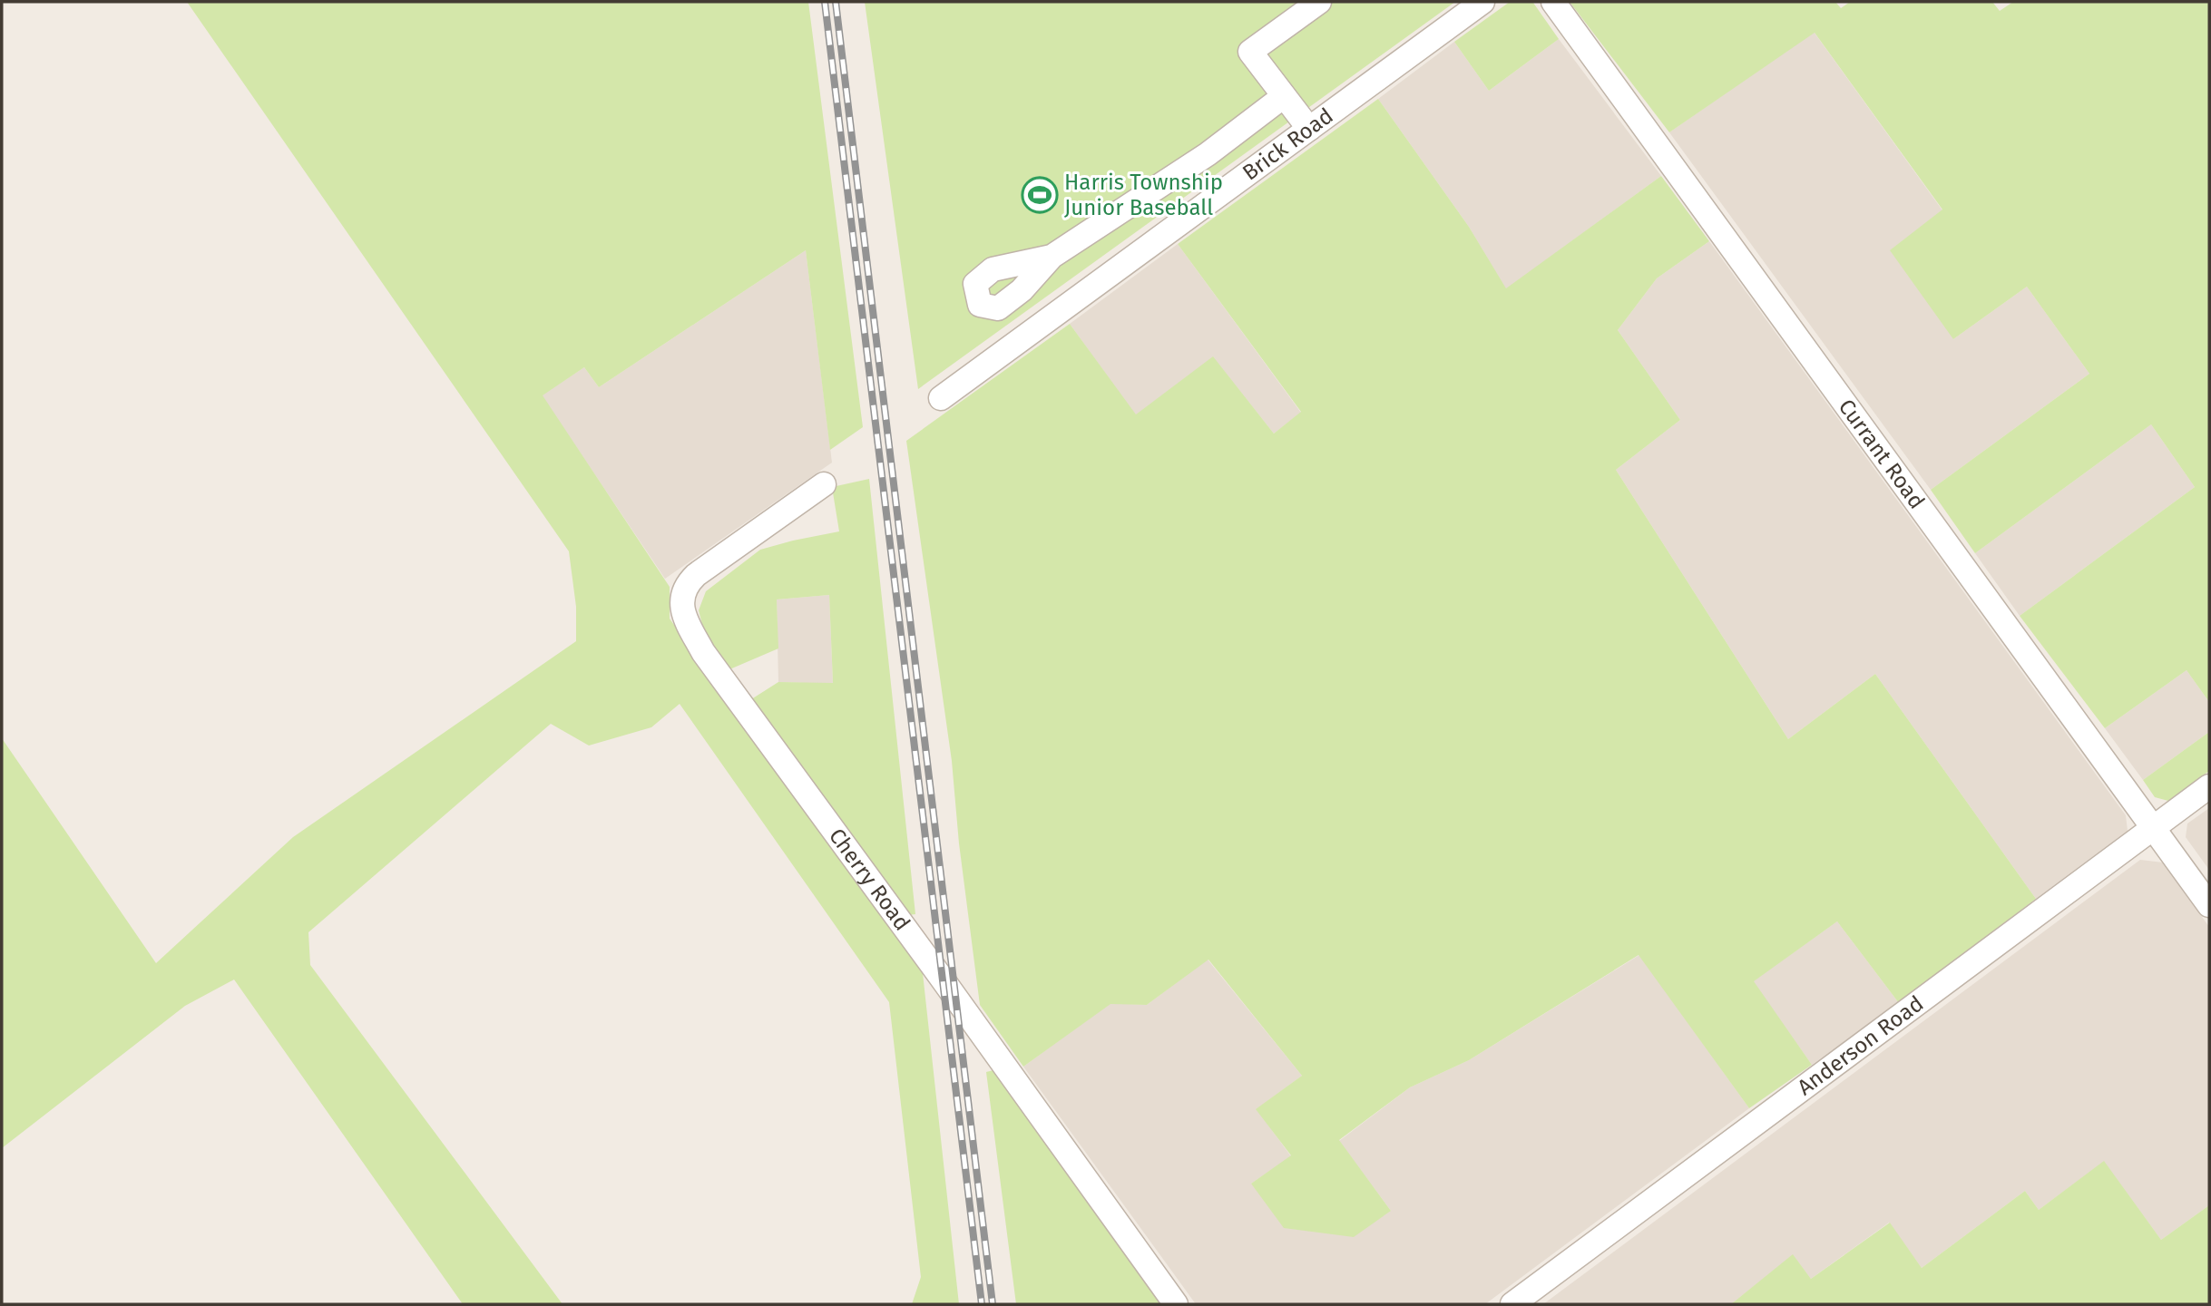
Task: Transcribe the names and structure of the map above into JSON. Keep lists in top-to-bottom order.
{
  "streets": {
    "street": [
      "Brick Road",
      "Currant Road",
      "Cherry Road",
      "Anderson Road"
    ]
  },
  "crossings": [
    ["Currant Road", "Anderson Road"]
  ],
  "places": {
    "sports": ["Harris Township Junior Baseball"]
  }
}
